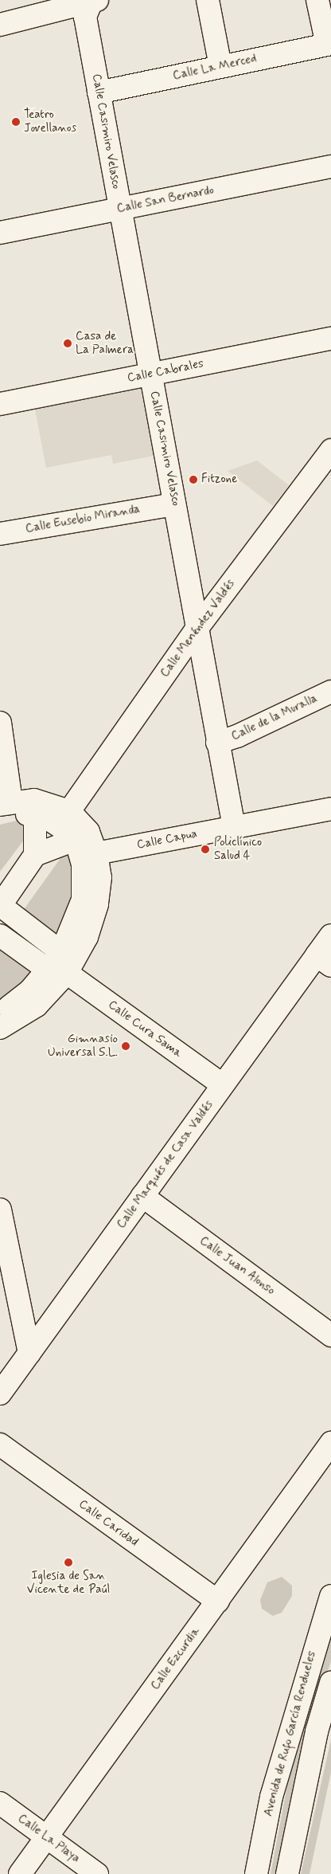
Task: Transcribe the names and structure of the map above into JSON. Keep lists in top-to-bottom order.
{
  "streets": {
    "street": [
      "Calle La Merced",
      "Calle Casimiro Velasco",
      "Calle San Bernardo",
      "Calle Cabrales",
      "Calle Eusebio Miranda",
      "Calle Menéndez Valdés",
      "Calle de la Muralla",
      "Calle Capua",
      "Calle Cura Sama",
      "Calle Marqués de Casa Valdés",
      "Calle Juan Alonso",
      "Calle Caridad",
      "Calle Ezcurdia",
      "Avenida de Rufo García Rendueles",
      "Calle La Playa"
    ]
  },
  "crossings": [
    ["Calle La Merced", "Calle Casimiro Velasco"],
    ["Calle Casimiro Velasco", "Calle San Bernardo"],
    ["Calle Casimiro Velasco", "Calle Cabrales"],
    ["Calle Casimiro Velasco", "Calle Menéndez Valdés"],
    ["Calle Casimiro Velasco", "Calle de la Muralla"],
    ["Calle Casimiro Velasco", "Calle Capua"],
    ["Calle Cura Sama", "Calle Marqués de Casa Valdés"],
    ["Calle Marqués de Casa Valdés", "Calle Juan Alonso"],
    ["Calle Caridad", "Calle Ezcurdia"],
    ["Calle Ezcurdia", "Calle La Playa"]
  ],
  "places": [
    "Teatro Jovellanos",
    "Casa de La Palmera",
    "Fitzone",
    "Policlínico Salud 4",
    "Gimnasio Universal S.L.",
    "Iglesia de San Vicente de Paúl"
  ]
}
